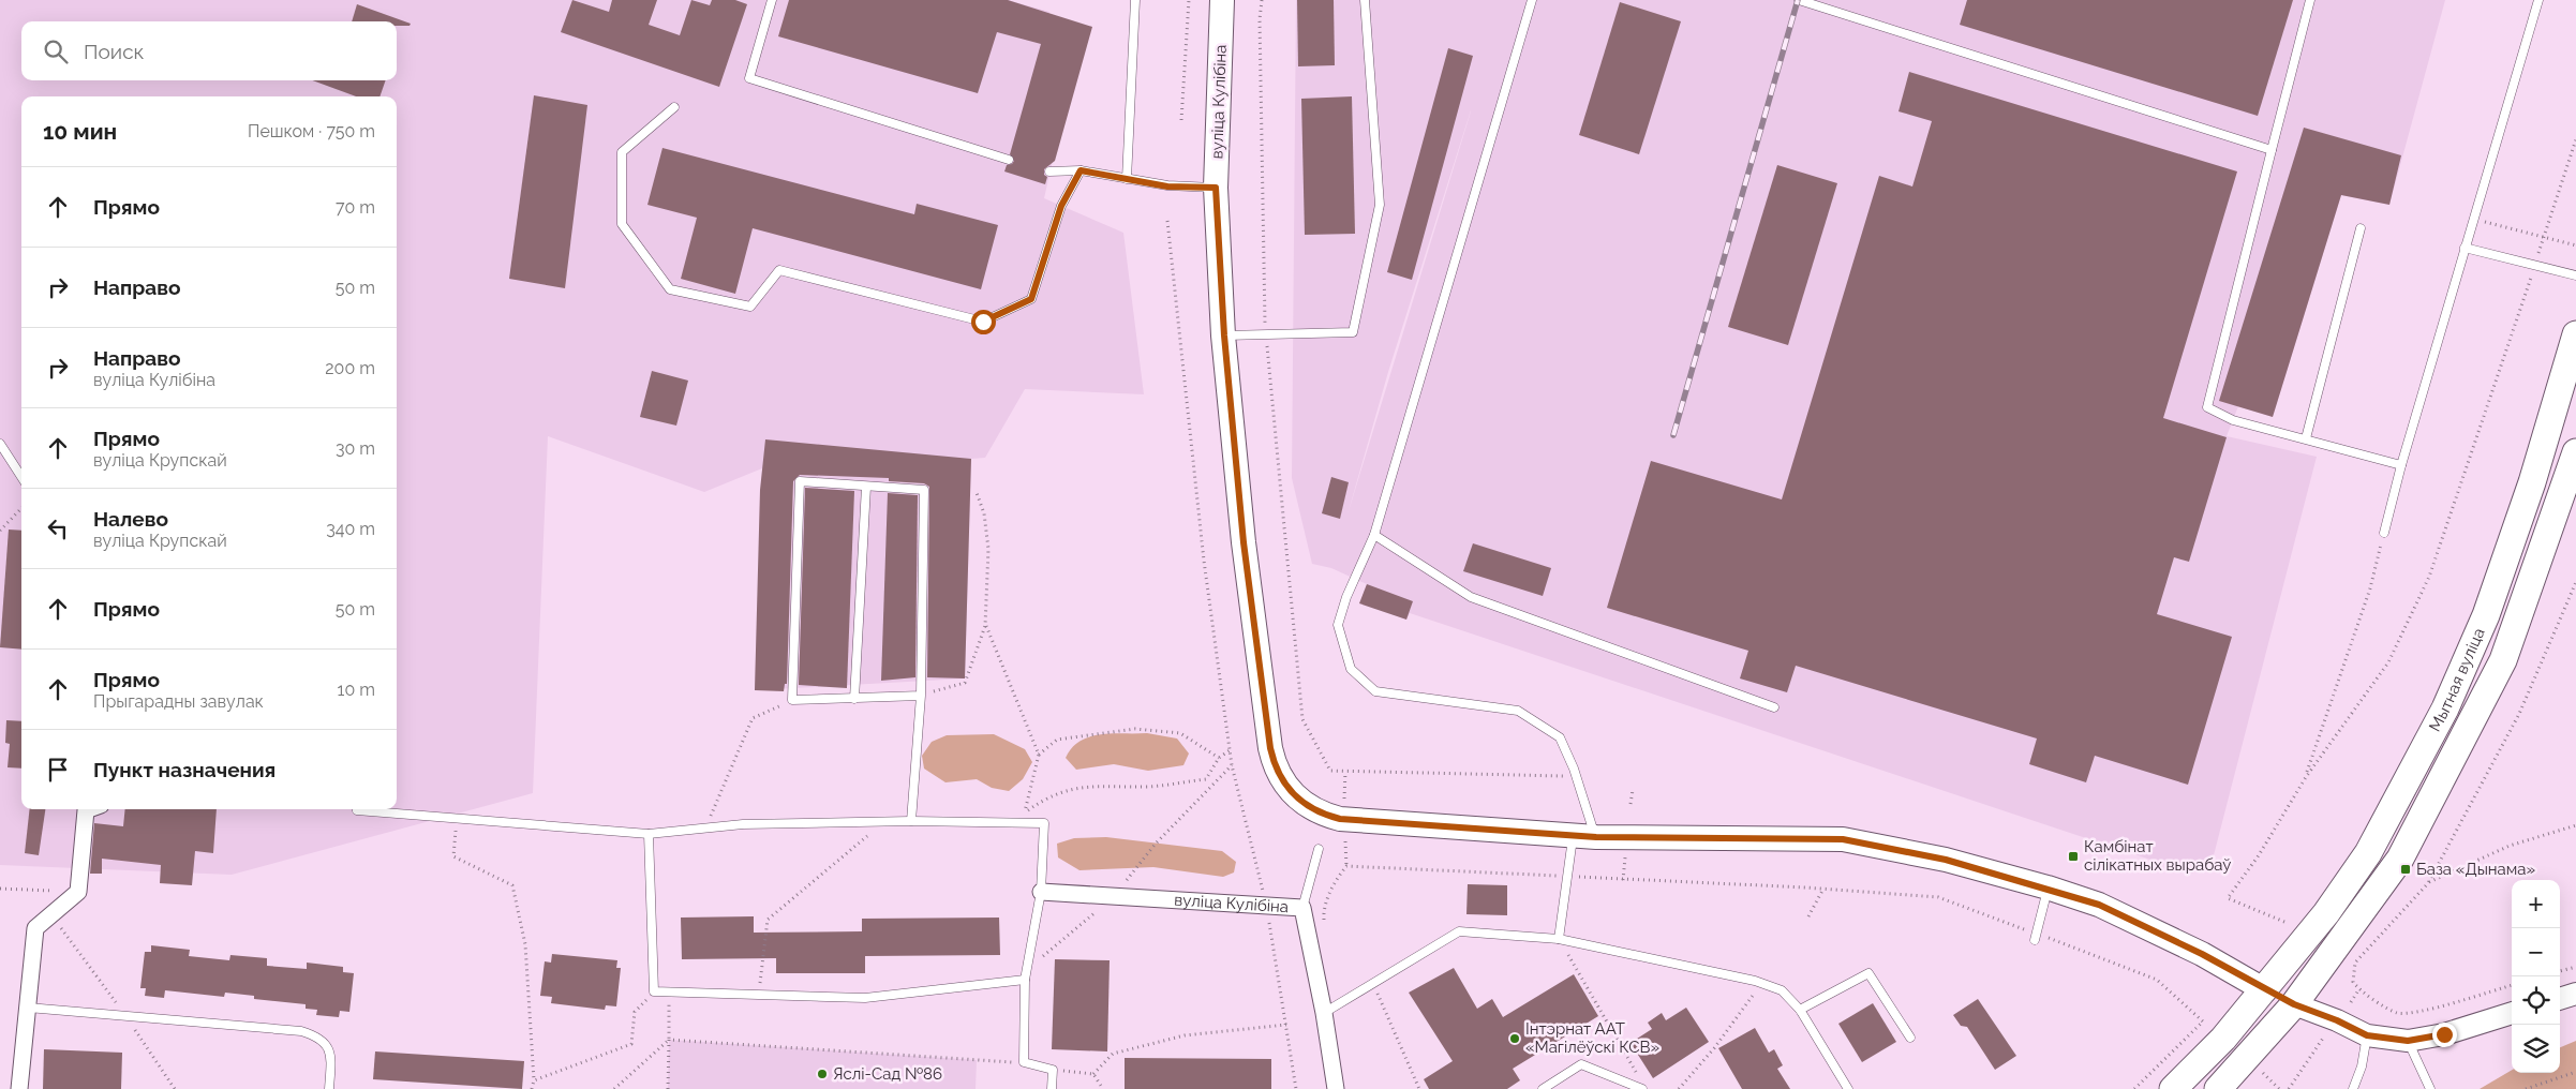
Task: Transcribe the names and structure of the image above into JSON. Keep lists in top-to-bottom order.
{
  "streets": {
    "main road": ["вуліца Кулібіна", "Мытная вуліца"]
  },
  "crossings": [
    ["вуліца Кулібіна", "Мытная вуліца"]
  ],
  "places": {
    "transit": ["Камбінат сілікатных вырабаў", "База «Дынама»"],
    "other": ["Інтэрнат ААТ «Магілёўскі КСВ»", "Яслі-Сад №86"]
  },
  "page": {
    "search": "Поиск",
    "heading": ["10 мин", "Пешком · 750 m"],
    "list": [
      ["Прямо", "70 m"],
      ["Направо", "50 m"],
      ["Направо", "вуліца Кулібіна", "200 m"],
      ["Прямо", "вуліца Крупскай", "30 m"],
      ["Налево", "вуліца Крупскай", "340 m"],
      ["Прямо", "50 m"],
      ["Прямо", "Прыгарадны завулак", "10 m"],
      "Пункт назначения"
    ],
    "map_buttons": ["+", "−"]
  }
}
